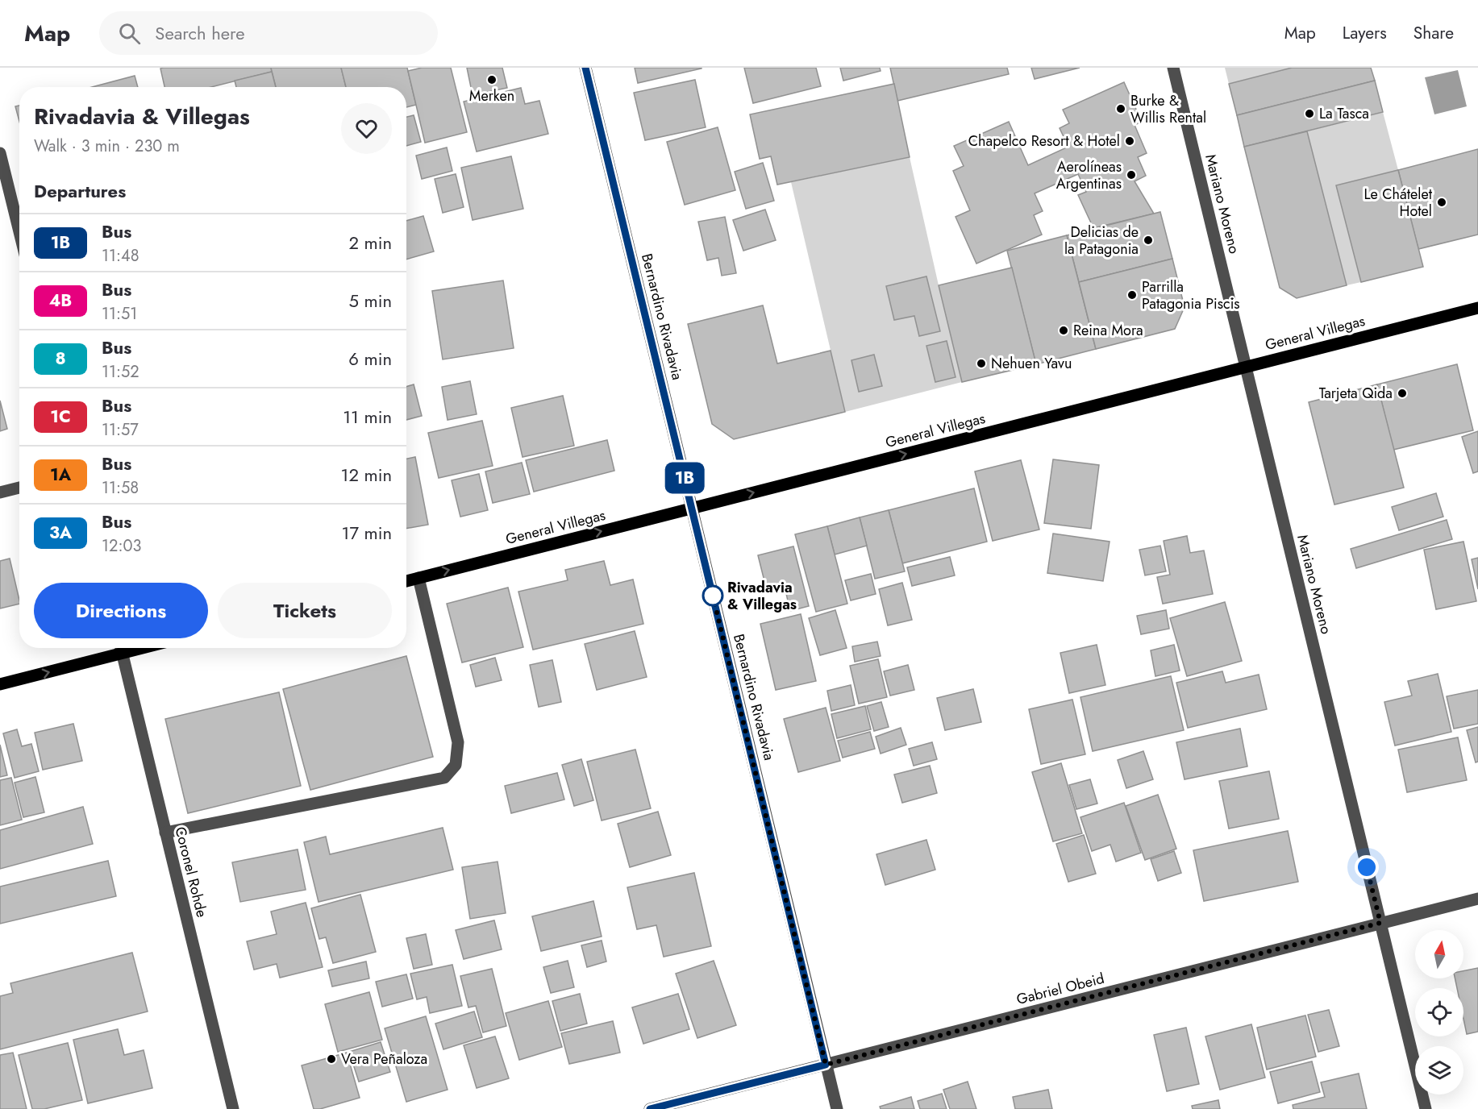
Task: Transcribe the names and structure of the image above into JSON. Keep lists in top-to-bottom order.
{
  "streets": {
    "main road": ["General Villegas"],
    "street": [
      "Mariano Moreno",
      "Bernardino Rivadavia",
      "Coronel Rohde",
      "Gabriel Obeid"
    ]
  },
  "crossings": [
    ["Mariano Moreno", "General Villegas"],
    ["Mariano Moreno", "Gabriel Obeid"],
    ["Bernardino Rivadavia", "General Villegas"],
    ["Bernardino Rivadavia", "Gabriel Obeid"]
  ],
  "one_way": ["General Villegas"],
  "places": [
    "Merken",
    "Burke & Willis Rental",
    "La Tasca",
    "Chapelco Resort & Hotel",
    "Aerolíneas Argentinas",
    "Le Chátelet Hotel",
    "Delicias de la Patagonia",
    "Parrilla Patagonia Piscis",
    "Reina Mora",
    "Nehuen Yavu",
    "Tarjeta Qida",
    "Rivadavia & Villegas",
    "Vera Peñaloza"
  ],
  "lines": ["bus line 1B"],
  "north": "top",
  "page": {
    "header": "Map",
    "search": "Search here",
    "nav": ["Map", "Layers", "Share"],
    "on_map": "1B",
    "heading": [
      ["Rivadavia & Villegas", "Walk · 3 min · 230 m"],
      "Departures"
    ],
    "list": [
      {
        "mark": "1B",
        "name": "Bus",
        "note": "11:48",
        "value": "2 min"
      },
      {
        "mark": "4B",
        "name": "Bus",
        "note": "11:51",
        "value": "5 min"
      },
      {
        "mark": "8",
        "name": "Bus",
        "note": "11:52",
        "value": "6 min"
      },
      {
        "mark": "1C",
        "name": "Bus",
        "note": "11:57",
        "value": "11 min"
      },
      {
        "mark": "1A",
        "name": "Bus",
        "note": "11:58",
        "value": "12 min"
      },
      {
        "mark": "3A",
        "name": "Bus",
        "note": "12:03",
        "value": "17 min"
      }
    ],
    "buttons": ["Directions", "Tickets"]
  }
}
